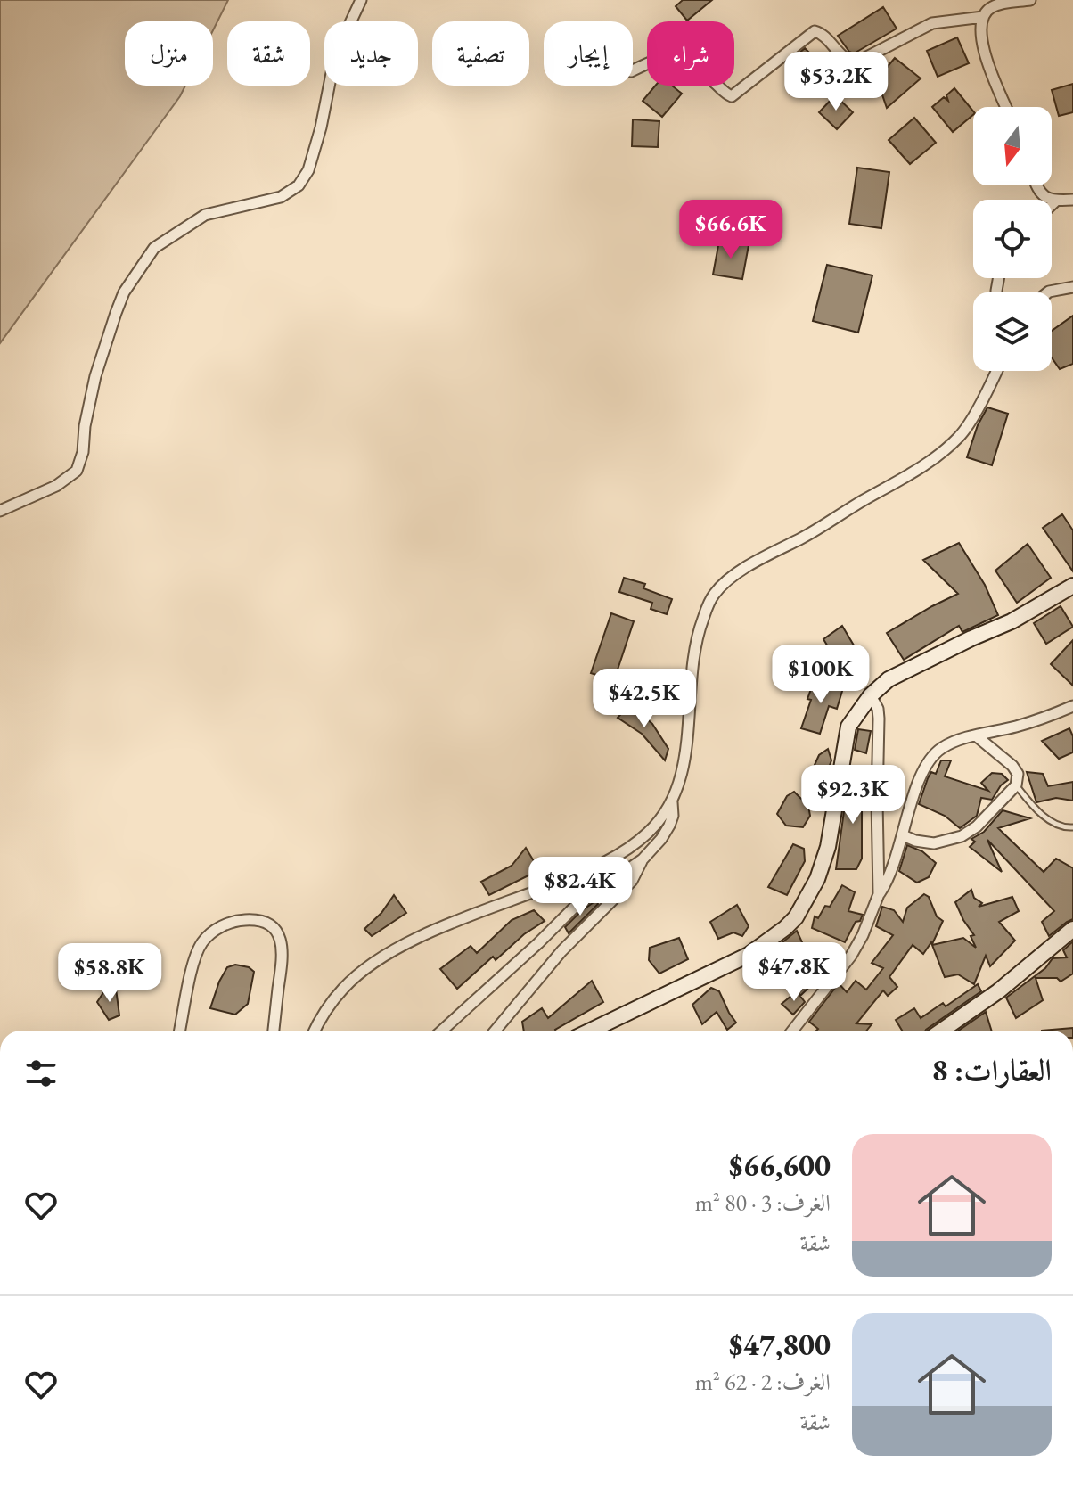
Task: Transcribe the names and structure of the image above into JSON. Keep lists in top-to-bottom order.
{
  "north": "bottom",
  "page": {
    "chip": [
      "شراء",
      "إيجار",
      "تصفية",
      "جديد",
      "شقة",
      "منزل"
    ],
    "price": [
      "$53.2K",
      "$66.6K",
      "$100K",
      "$42.5K",
      "$92.3K",
      "$82.4K",
      "$47.8K",
      "$58.8K"
    ],
    "heading": "العقارات: 8",
    "list": [
      {
        "name": "$66,600",
        "note": "الغرف: 3 · 80 m² · شقة"
      },
      {
        "name": "$47,800",
        "note": "الغرف: 2 · 62 m² · شقة"
      }
    ]
  }
}
